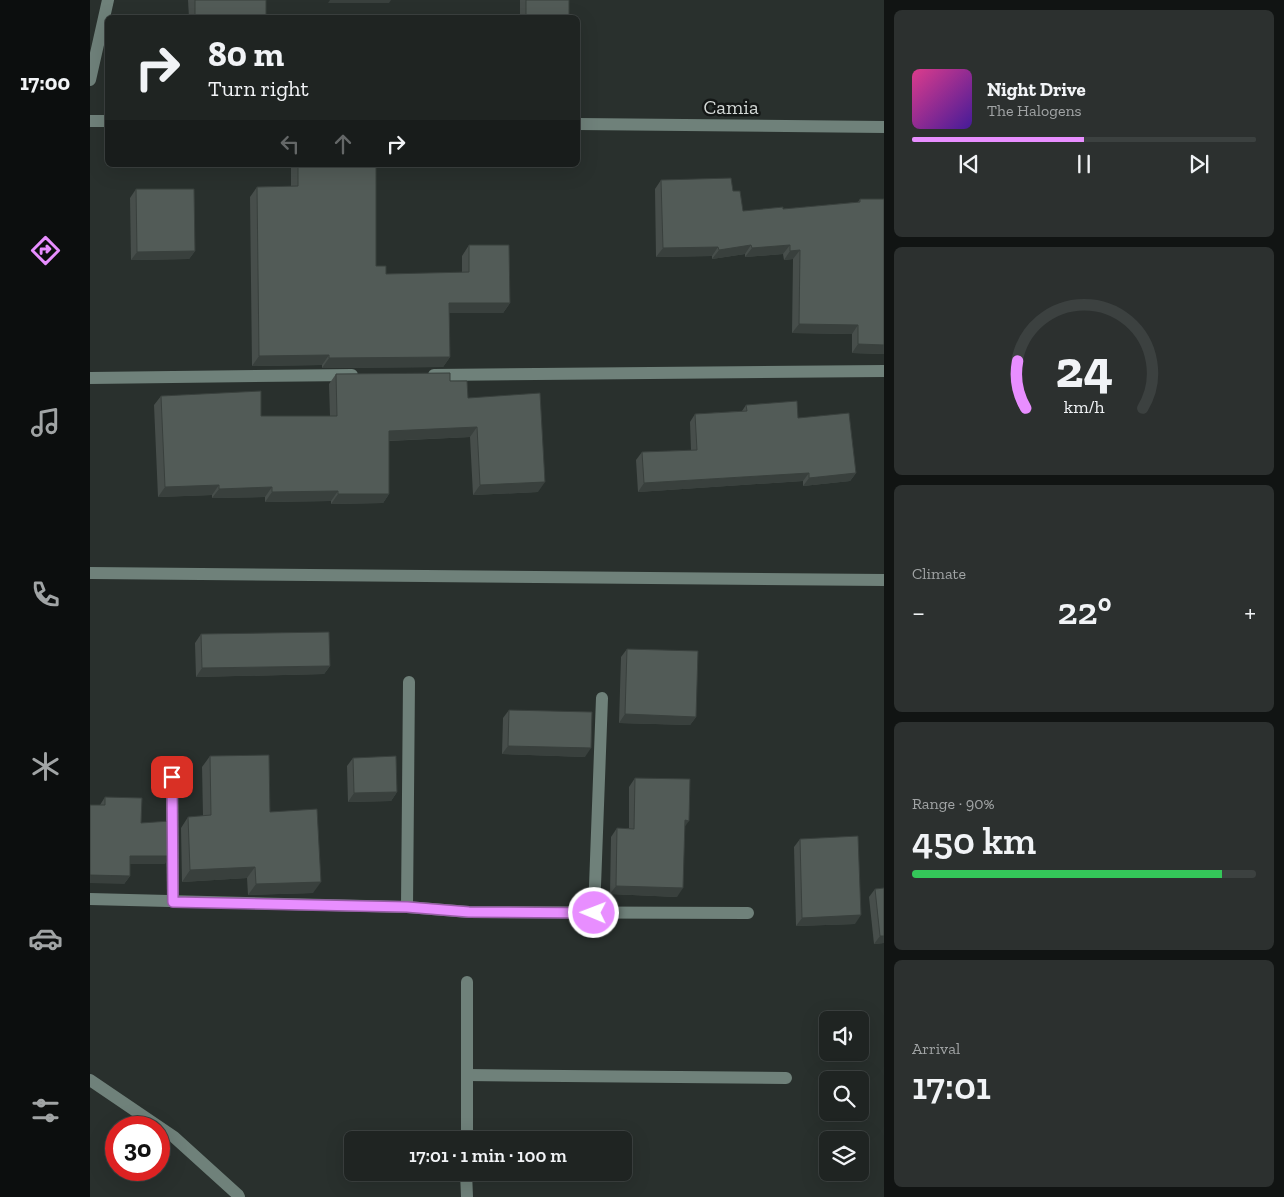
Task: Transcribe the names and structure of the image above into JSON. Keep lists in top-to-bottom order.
{
  "streets": {
    "street": ["Camia"]
  },
  "page": {
    "tabs": "17:00",
    "turn": ["80 m", "Turn right"],
    "song": ["Night Drive", "The Halogens"],
    "tile": [
      "Climate",
      ["Range · 90%", "450 km"],
      ["Arrival", "17:01"]
    ],
    "heat": ["−", "22°", "+"],
    "limit": "30",
    "trip": "17:01 · 1 min · 100 m",
    "gauge": ["24", "km/h"]
  }
}
